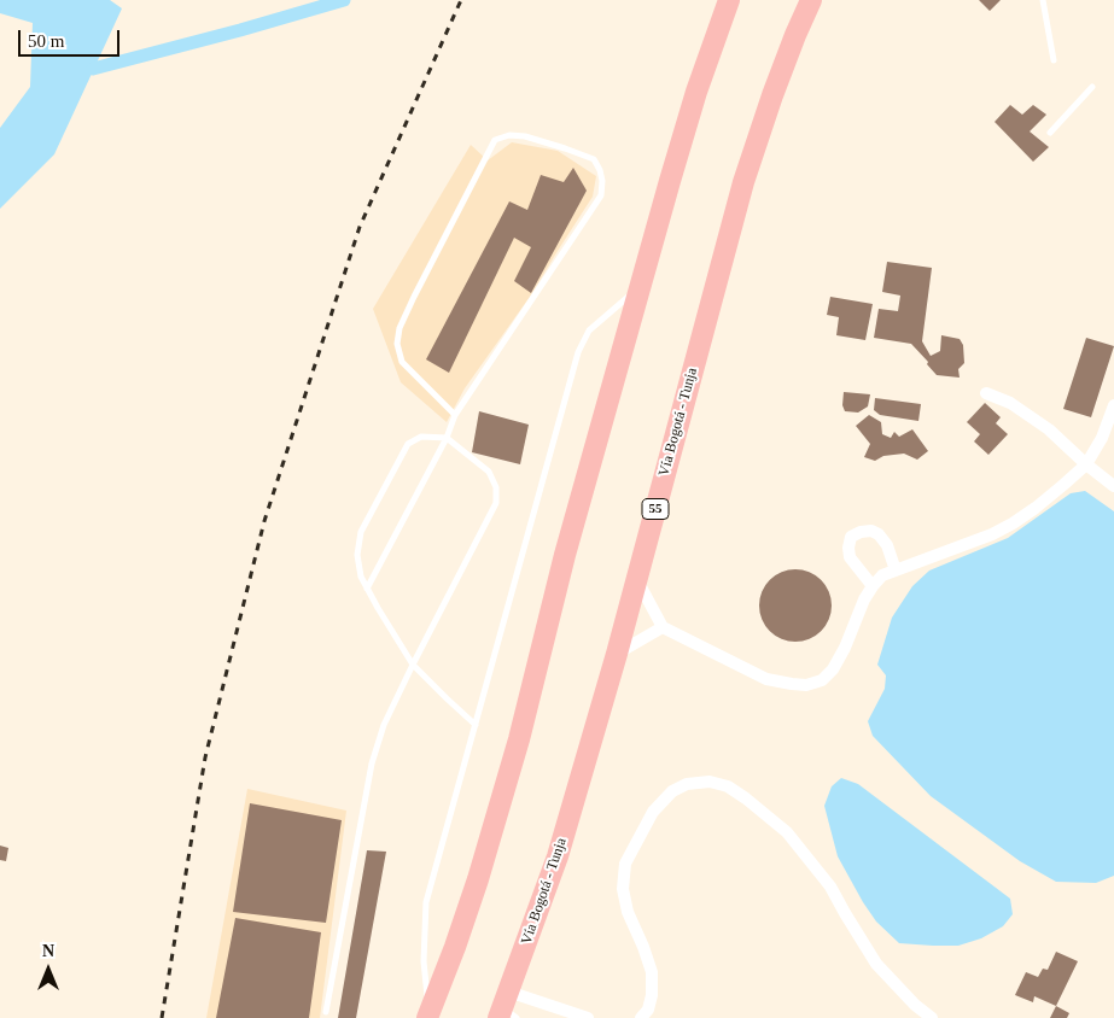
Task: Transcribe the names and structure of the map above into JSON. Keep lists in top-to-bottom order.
{
  "streets": {
    "highway": ["Vía Bogotá - Tunja", "55"]
  },
  "scale_bar": "50 m",
  "north": "top"
}
